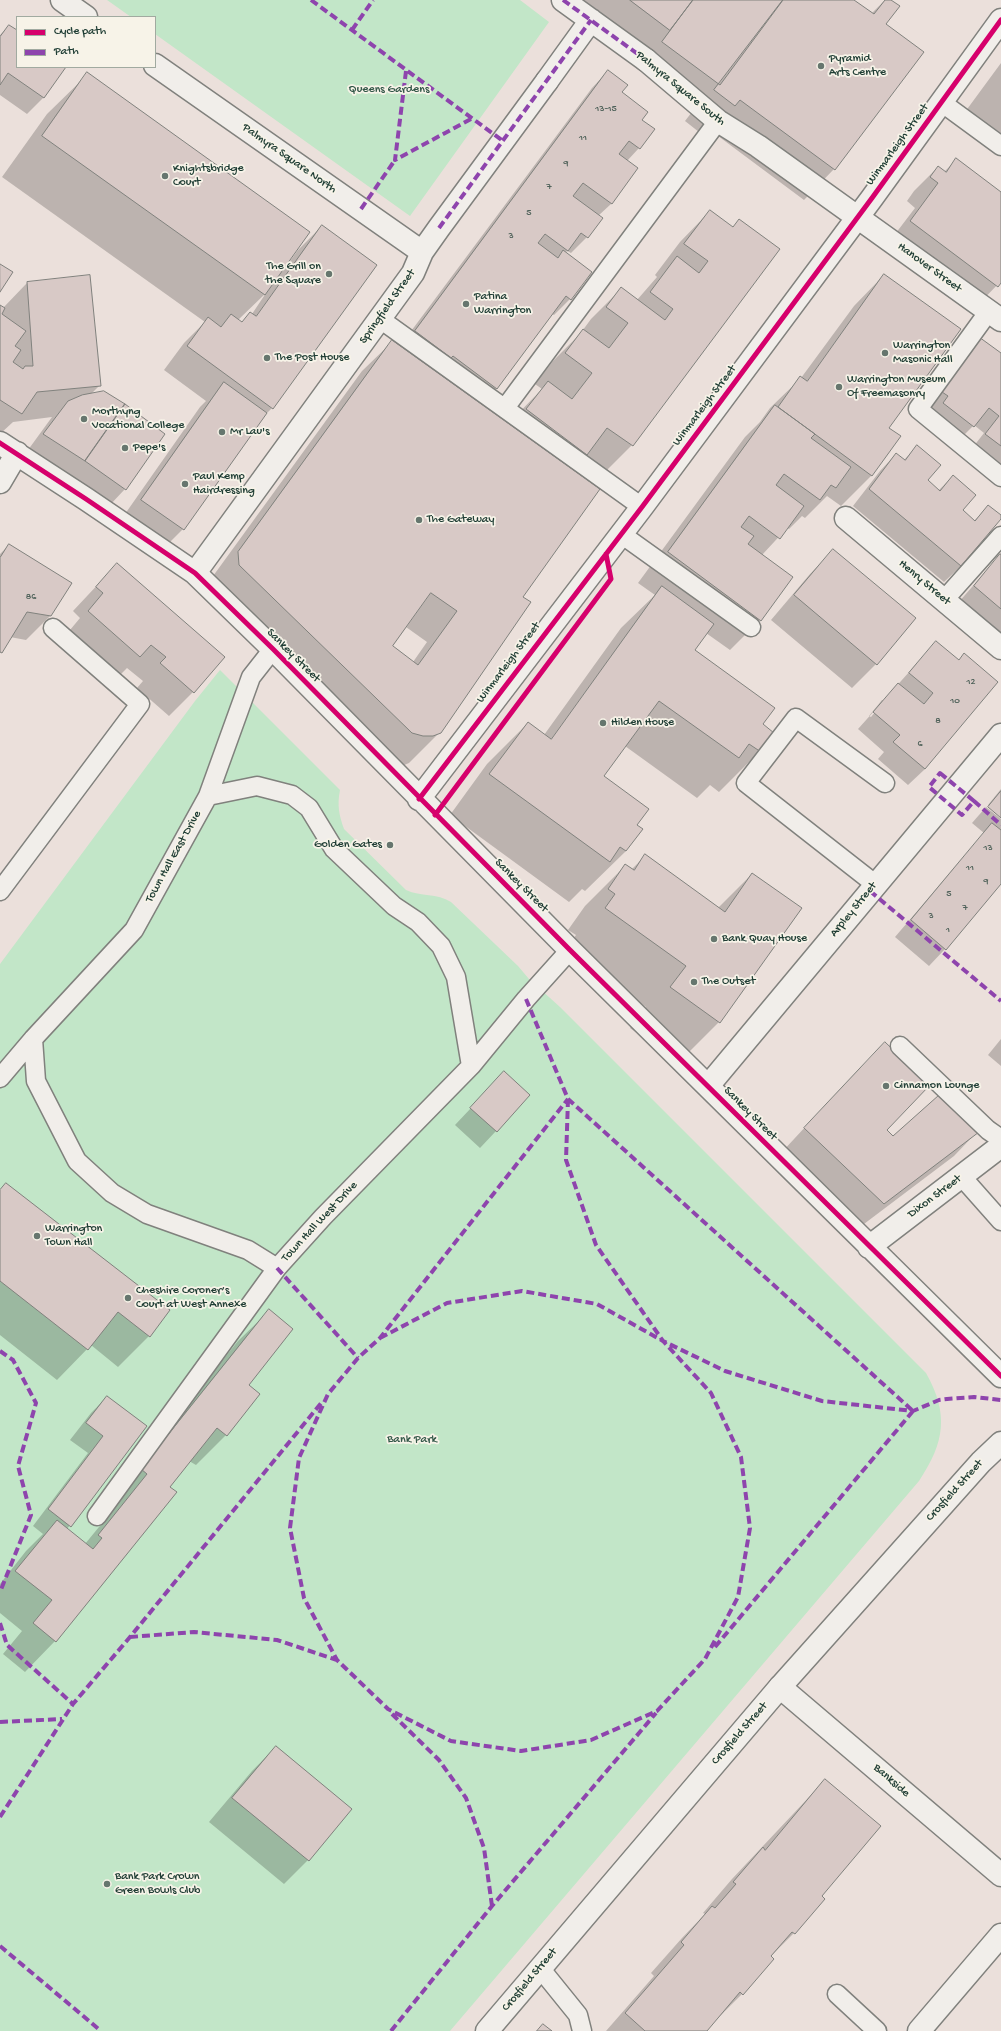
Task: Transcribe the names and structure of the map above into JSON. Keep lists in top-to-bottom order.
{
  "streets": {
    "street": [
      "Palmyra Square South",
      "Winmarleigh Street",
      "Palmyra Square North",
      "Hanover Street",
      "Springfield Street",
      "Henry Street",
      "Sankey Street",
      "Arpley Street",
      "Dixon Street",
      "Crosfield Street",
      "Bankside"
    ],
    "lane": ["Town Hall East Drive", "Town Hall West Drive"]
  },
  "crossings": [
    ["Palmyra Square South", "Winmarleigh Street"],
    ["Palmyra Square South", "Hanover Street"],
    ["Palmyra Square South", "Springfield Street"],
    ["Winmarleigh Street", "Hanover Street"],
    ["Winmarleigh Street", "Sankey Street"],
    ["Palmyra Square North", "Springfield Street"],
    ["Springfield Street", "Sankey Street"],
    ["Sankey Street", "Town Hall East Drive"],
    ["Sankey Street", "Arpley Street"],
    ["Sankey Street", "Dixon Street"],
    ["Sankey Street", "Town Hall West Drive"],
    ["Crosfield Street", "Bankside"]
  ],
  "parks": ["Queens Gardens", "Bank Park"],
  "places": [
    "Pyramid Arts Centre",
    "Knightsbridge Court",
    "The Grill on the Square",
    "Patina Warrington",
    "Warrington Masonic Hall",
    "The Post House",
    "Warrington Museum Of Freemasonry",
    "Morthyng Vocational College",
    "Mr Lau's",
    "Pepe's",
    "Paul Kemp Hairdressing",
    "The Gateway",
    "Hilden House",
    "Golden Gates",
    "Bank Quay House",
    "The Outset",
    "Cinnamon Lounge",
    "Warrington Town Hall",
    "Cheshire Coroner’s Court at West Annexe",
    "Bank Park Crown Green Bowls Club"
  ],
  "house_numbers": [
    "13-15",
    "11",
    "9",
    "7",
    "5",
    "3",
    "86",
    "12",
    "10",
    "8",
    "6",
    "13",
    "11",
    "9",
    "5",
    "7",
    "3",
    "1"
  ],
  "legend": ["Cycle path", "Path"]
}
